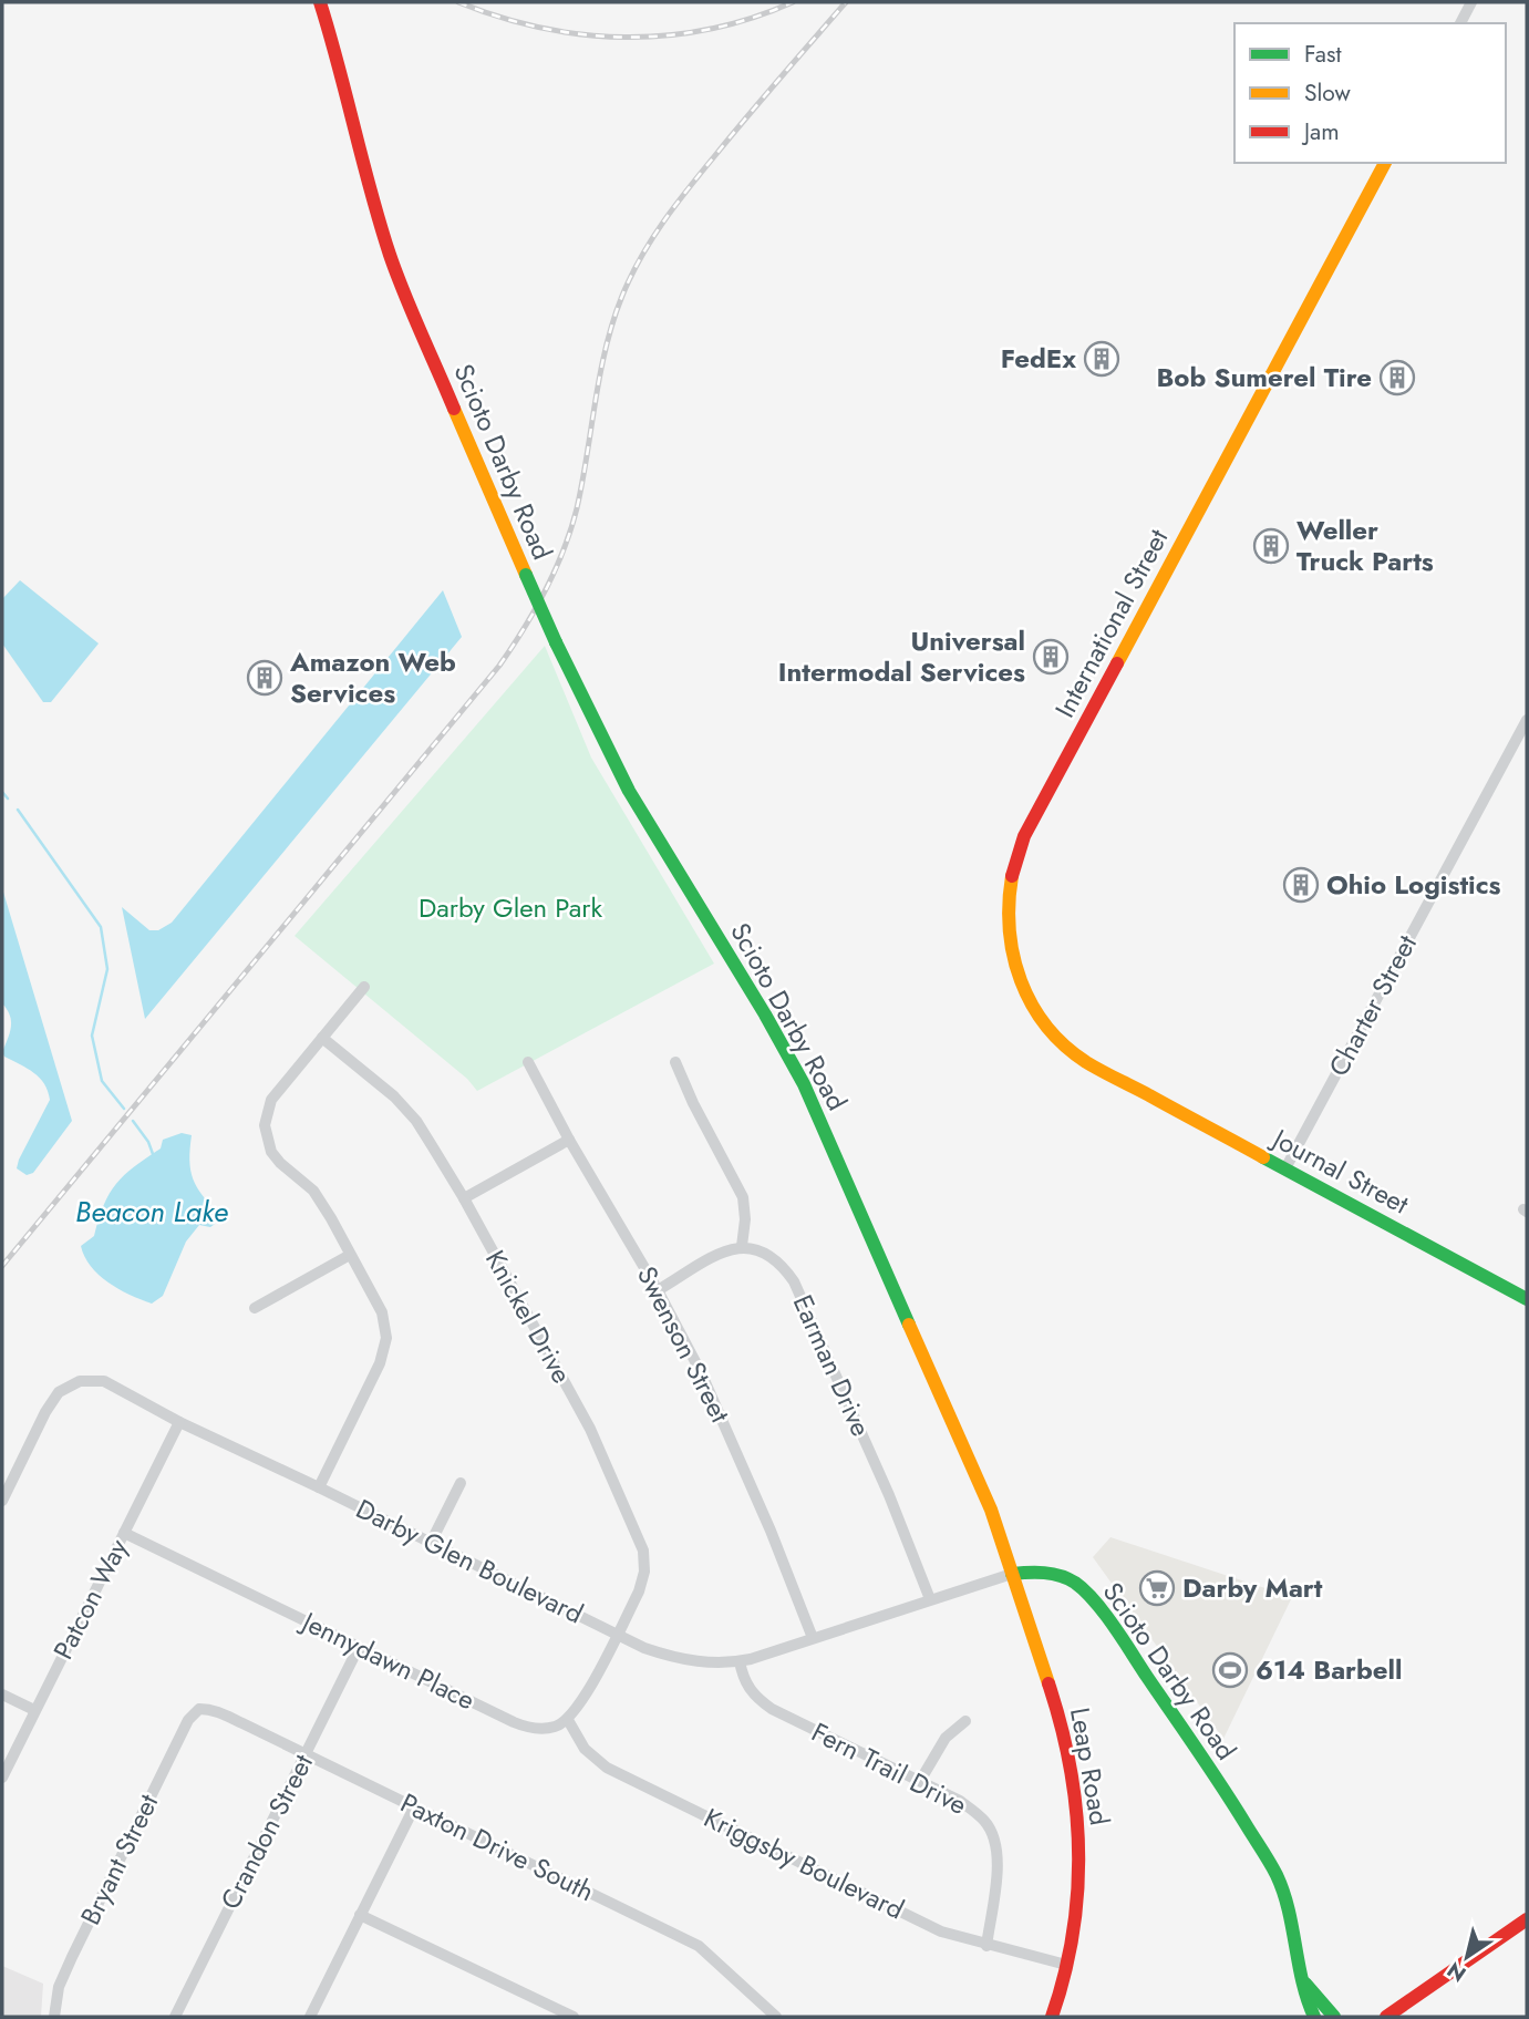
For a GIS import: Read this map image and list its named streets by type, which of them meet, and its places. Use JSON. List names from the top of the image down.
{
  "streets": {
    "main road": [
      "Scioto Darby Road",
      "International Street",
      "Journal Street",
      "Leap Road"
    ],
    "street": [
      "Charter Street",
      "Knickel Drive",
      "Swenson Street",
      "Earman Drive",
      "Darby Glen Boulevard",
      "Patcon Way",
      "Jennydawn Place",
      "Fern Trail Drive",
      "Crandon Street",
      "Paxton Drive South",
      "Bryant Street",
      "Kriggsby Boulevard"
    ]
  },
  "crossings": [
    ["Scioto Darby Road", "Darby Glen Boulevard"],
    ["Scioto Darby Road", "Leap Road"],
    ["International Street", "Journal Street"],
    ["Charter Street", "Journal Street"],
    ["Knickel Drive", "Darby Glen Boulevard"],
    ["Swenson Street", "Darby Glen Boulevard"],
    ["Earman Drive", "Darby Glen Boulevard"],
    ["Darby Glen Boulevard", "Patcon Way"],
    ["Darby Glen Boulevard", "Leap Road"],
    ["Darby Glen Boulevard", "Fern Trail Drive"],
    ["Patcon Way", "Jennydawn Place"],
    ["Jennydawn Place", "Crandon Street"],
    ["Jennydawn Place", "Kriggsby Boulevard"],
    ["Leap Road", "Kriggsby Boulevard"],
    ["Fern Trail Drive", "Kriggsby Boulevard"],
    ["Crandon Street", "Paxton Drive South"],
    ["Paxton Drive South", "Bryant Street"]
  ],
  "water": ["Beacon Lake"],
  "parks": ["Darby Glen Park"],
  "places": {
    "building": [
      "FedEx",
      "Bob Sumerel Tire",
      "Weller Truck Parts",
      "Universal Intermodal Services",
      "Amazon Web Services",
      "Ohio Logistics"
    ],
    "supermarket": ["Darby Mart"],
    "sports": ["614 Barbell"]
  },
  "legend": ["Fast", "Slow", "Jam"],
  "north": "bottom left"
}
